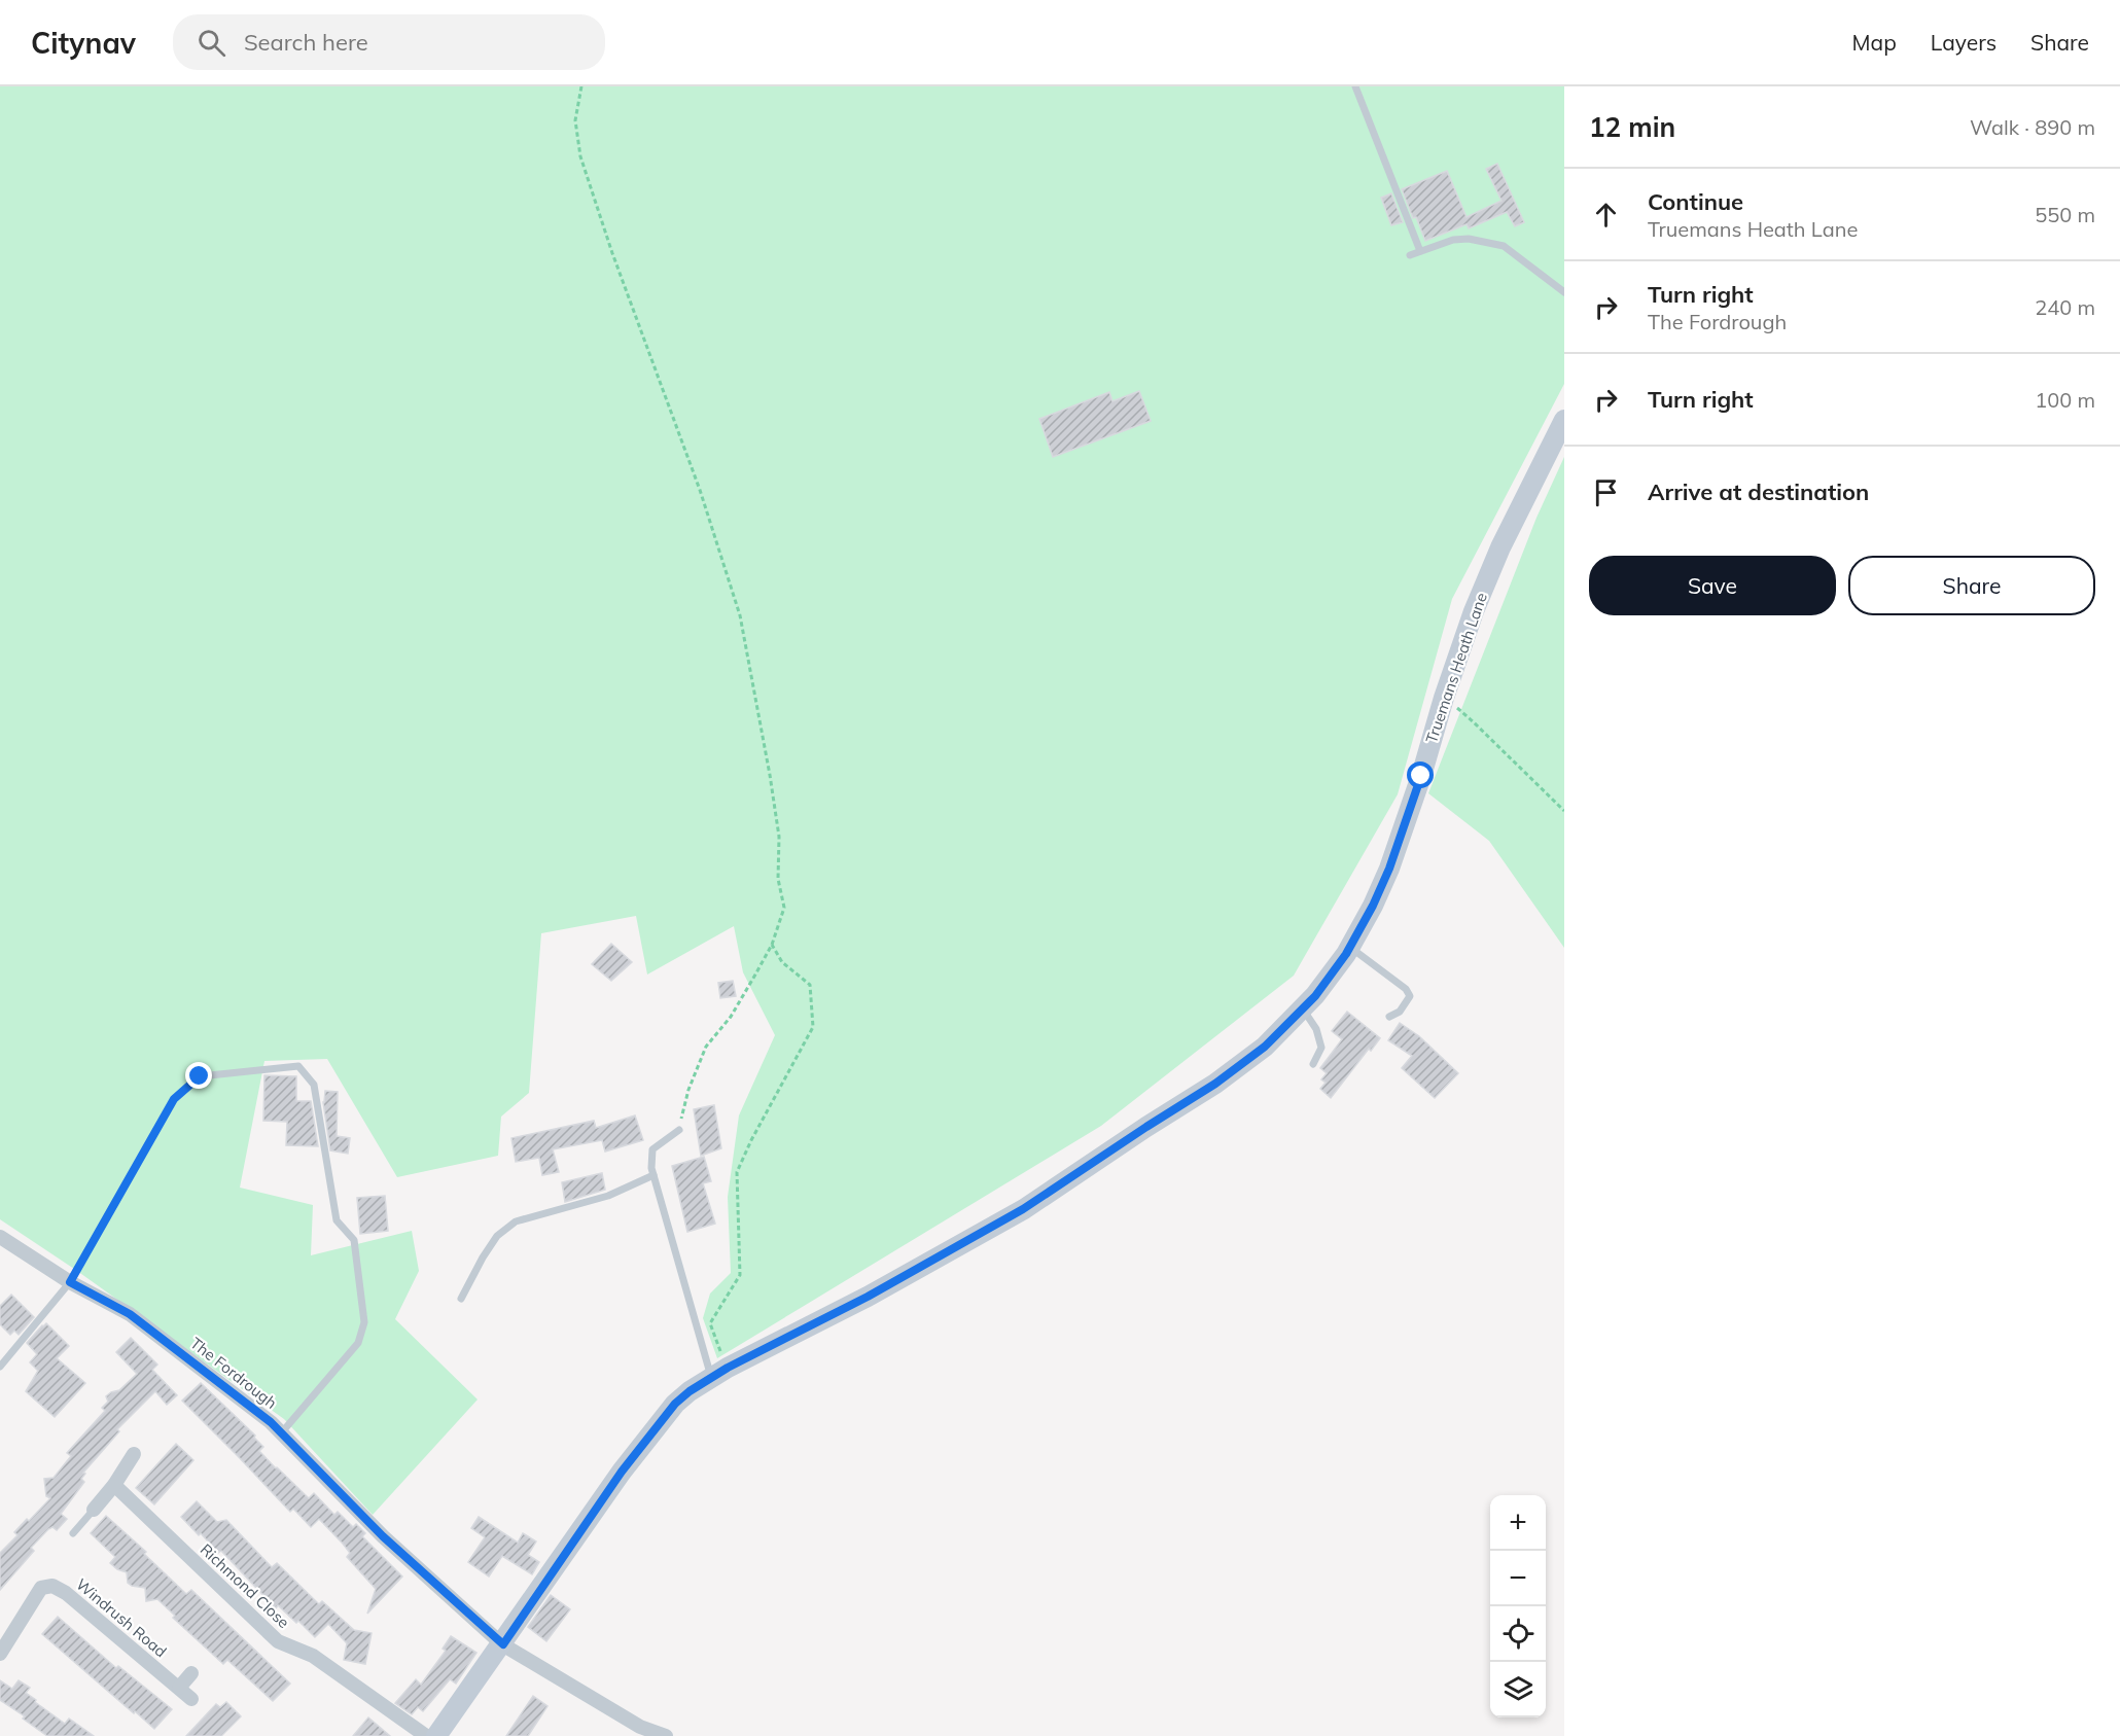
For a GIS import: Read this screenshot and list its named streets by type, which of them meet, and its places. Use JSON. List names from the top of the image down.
{
  "streets": {
    "street": [
      "Truemans Heath Lane",
      "The Fordrough",
      "Richmond Close",
      "Windrush Road"
    ]
  },
  "crossings": [
    ["Truemans Heath Lane", "The Fordrough"]
  ],
  "page": {
    "header": "Citynav",
    "search": "Search here",
    "nav": ["Map", "Layers", "Share"],
    "heading": ["12 min", "Walk · 890 m"],
    "list": [
      ["Continue", "Truemans Heath Lane", "550 m"],
      ["Turn right", "The Fordrough", "240 m"],
      ["Turn right", "100 m"],
      "Arrive at destination"
    ],
    "buttons": ["Save", "Share"],
    "map_buttons": ["+", "−"]
  }
}
